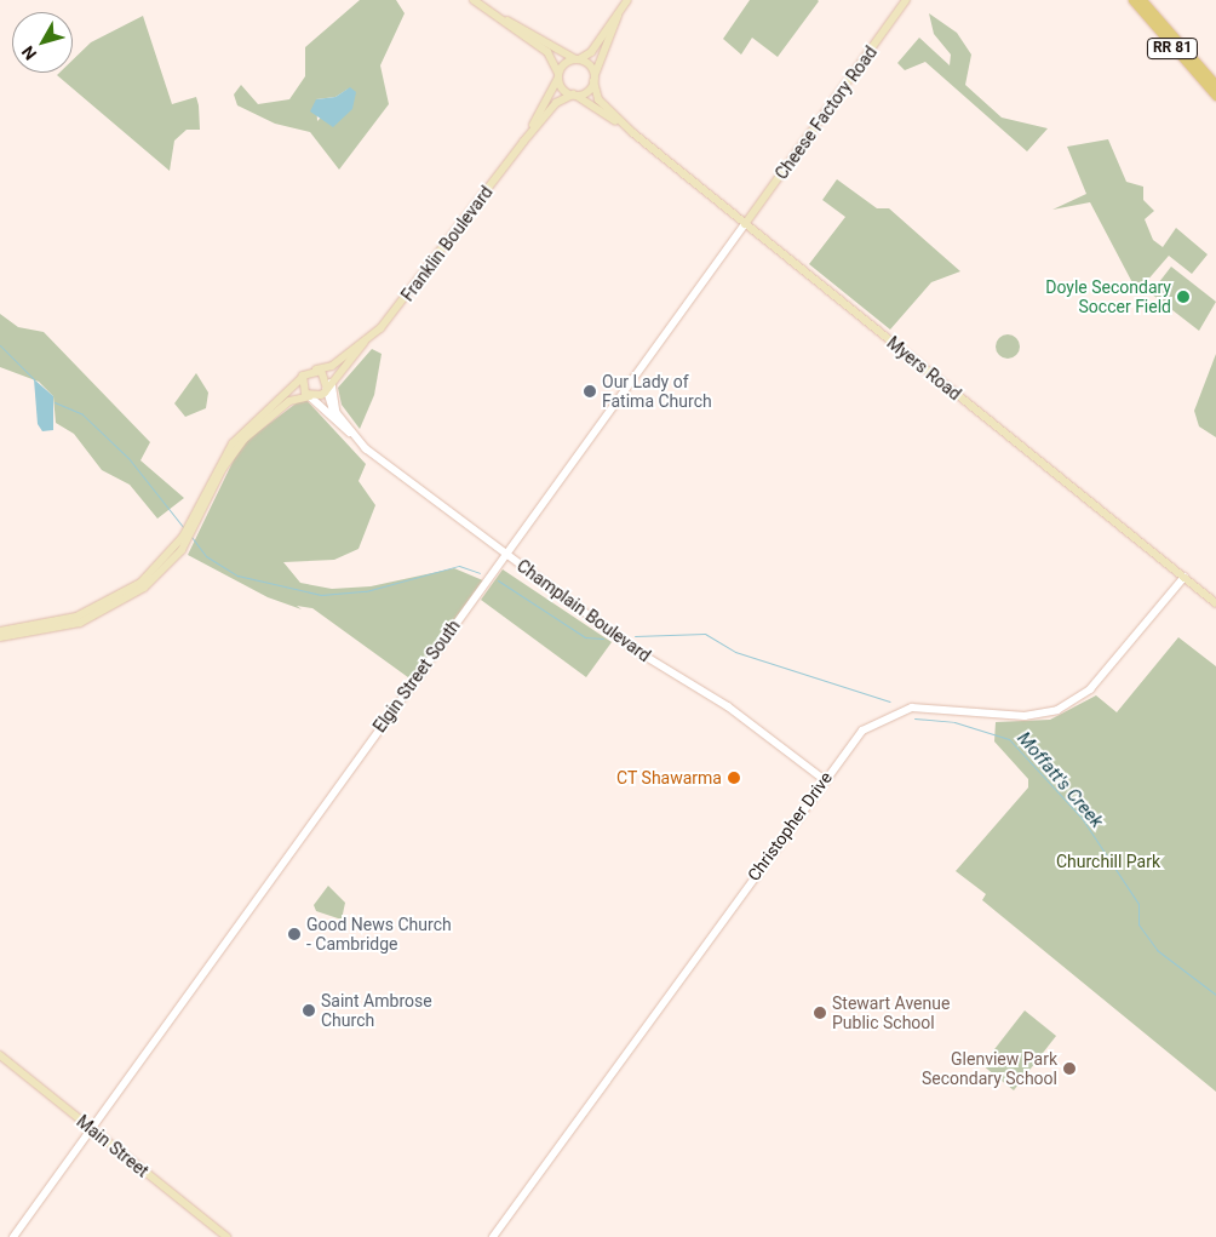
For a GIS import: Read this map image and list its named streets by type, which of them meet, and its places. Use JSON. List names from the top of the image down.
{
  "streets": {
    "main road": [
      "RR 81",
      "Cheese Factory Road",
      "Franklin Boulevard",
      "Myers Road",
      "Main Street"
    ],
    "street": ["Champlain Boulevard", "Elgin Street South", "Christopher Drive"]
  },
  "crossings": [
    ["Cheese Factory Road", "Myers Road"],
    ["Cheese Factory Road", "Elgin Street South"],
    ["Franklin Boulevard", "Myers Road"],
    ["Franklin Boulevard", "Champlain Boulevard"],
    ["Myers Road", "Elgin Street South"],
    ["Myers Road", "Christopher Drive"],
    ["Champlain Boulevard", "Elgin Street South"],
    ["Champlain Boulevard", "Christopher Drive"],
    ["Elgin Street South", "Main Street"]
  ],
  "water": ["Moffatt's Creek"],
  "parks": ["Churchill Park"],
  "places": [
    "Doyle Secondary Soccer Field",
    "Our Lady of Fatima Church",
    "CT Shawarma",
    "Good News Church - Cambridge",
    "Saint Ambrose Church",
    "Stewart Avenue Public School",
    "Glenview Park Secondary School"
  ],
  "north": "bottom left"
}
